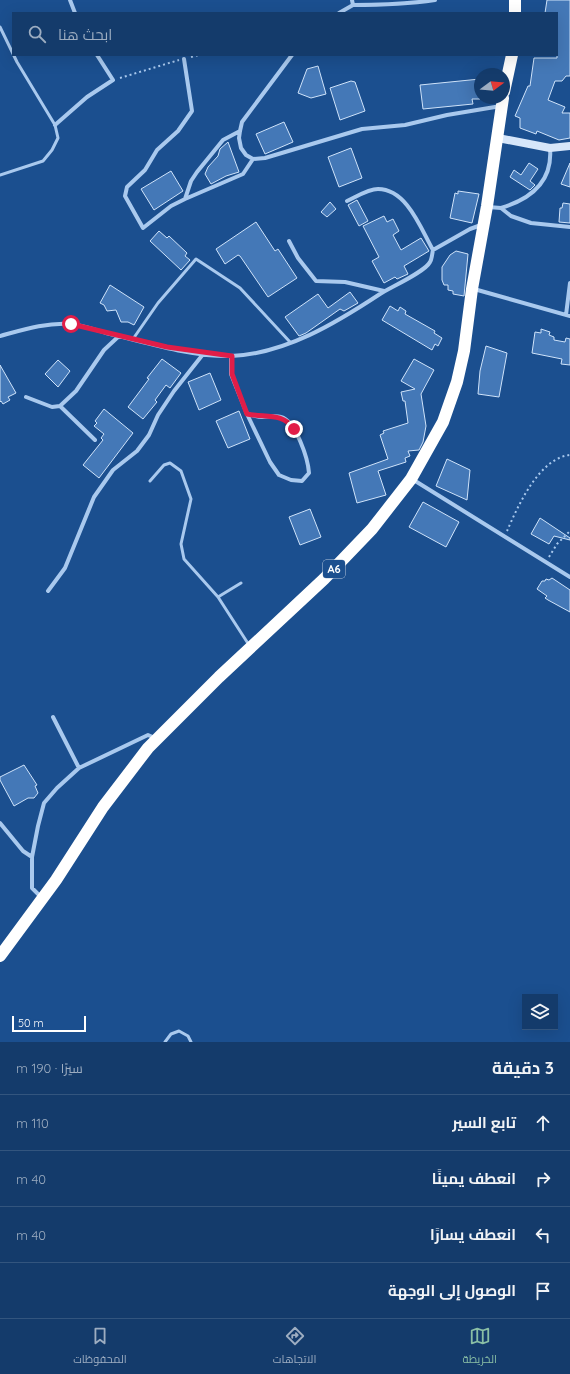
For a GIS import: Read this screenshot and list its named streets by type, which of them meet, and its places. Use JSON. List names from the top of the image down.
{
  "streets": {
    "highway": ["A6"]
  },
  "scale_bar": "50 m",
  "north": "right",
  "page": {
    "search": "ابحث هنا",
    "scale": "50 m",
    "heading": ["3 دقيقة", "سيرًا · 190 m"],
    "list": [
      ["تابع السير", "110 m"],
      ["انعطف يمينًا", "40 m"],
      ["انعطف يسارًا", "40 m"],
      "الوصول إلى الوجهة"
    ],
    "nav": ["الخريطة", "الاتجاهات", "المحفوظات"]
  }
}
